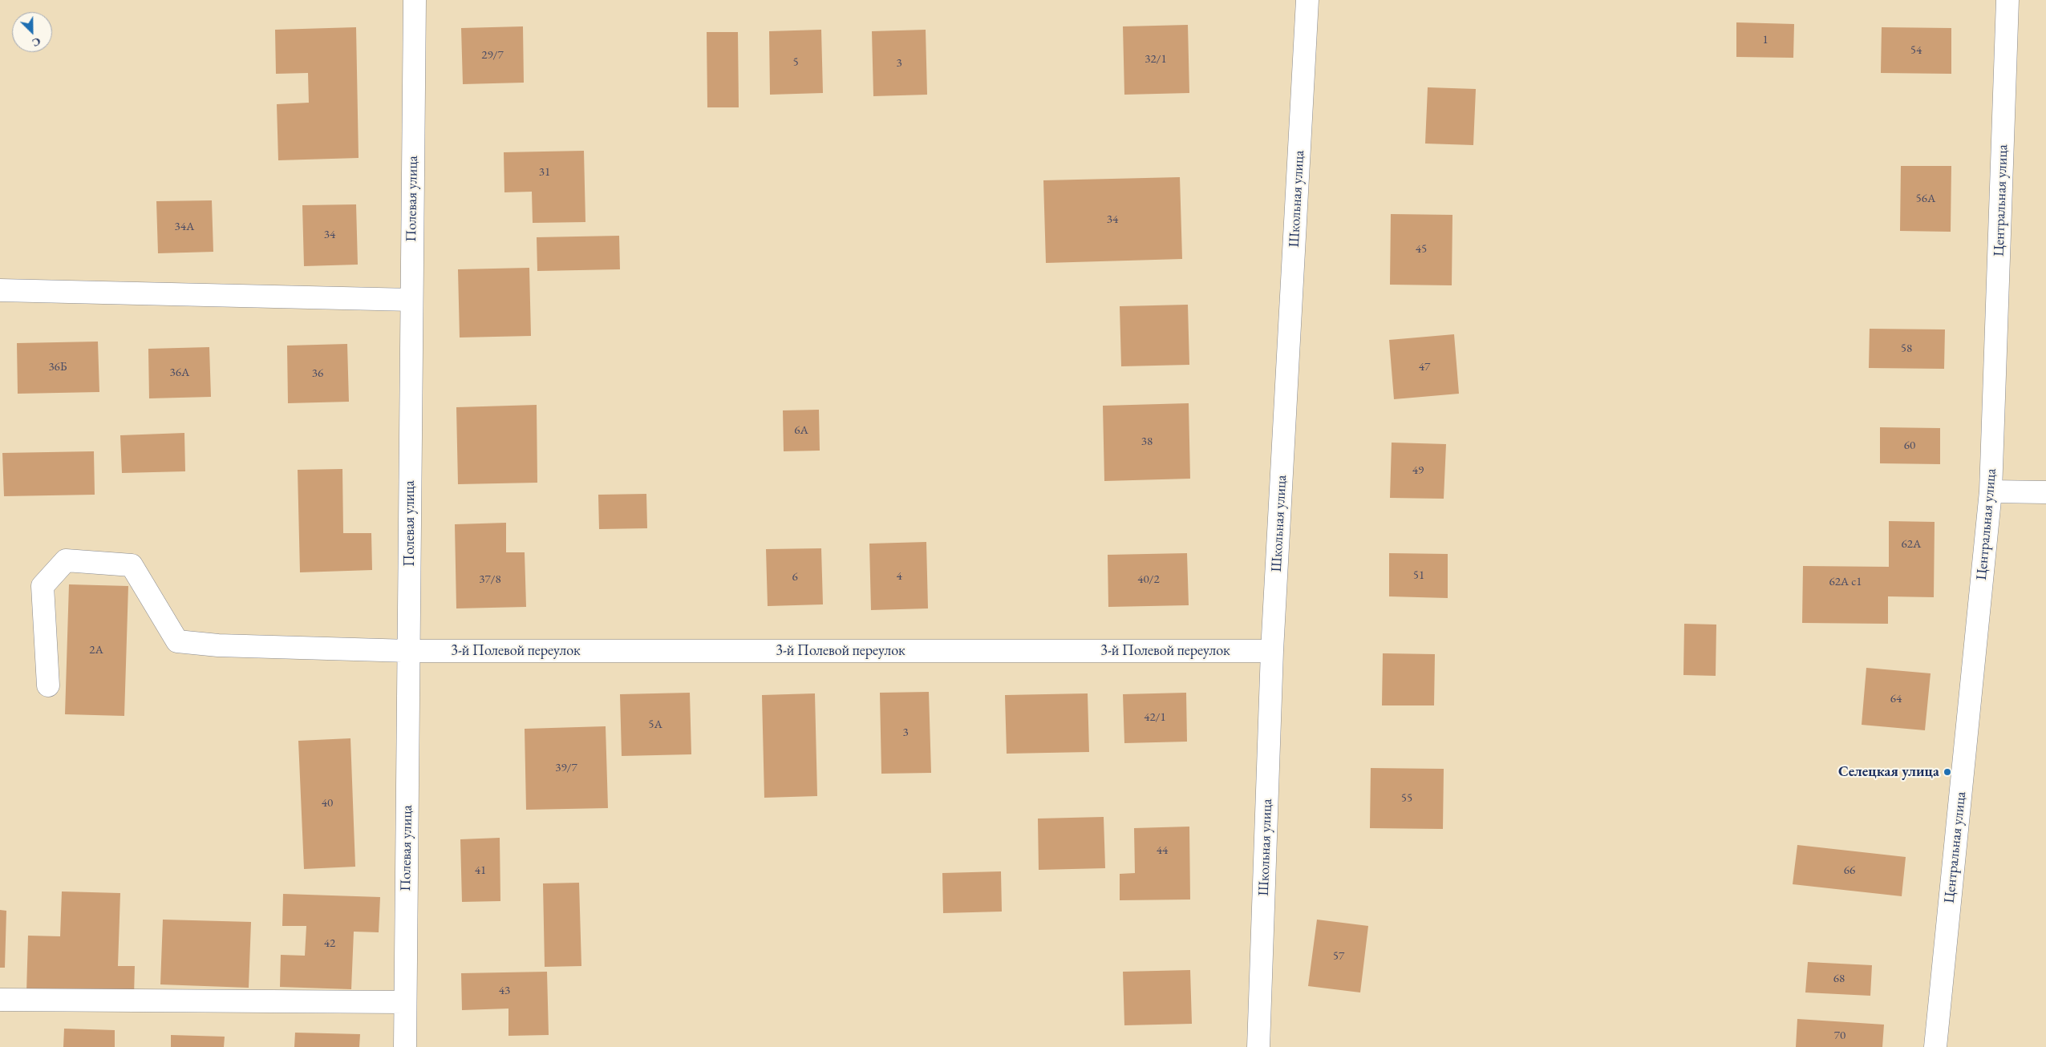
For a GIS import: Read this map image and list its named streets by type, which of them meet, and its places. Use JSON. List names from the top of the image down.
{
  "streets": {
    "street": [
      "Полевая улица",
      "Школьная улица",
      "Центральная улица",
      "3-й Полевой переулок"
    ]
  },
  "crossings": [
    ["Полевая улица", "3-й Полевой переулок"],
    ["Школьная улица", "3-й Полевой переулок"]
  ],
  "places": ["Селецкая улица"],
  "house_numbers": [
    "1",
    "54",
    "29/7",
    "32/1",
    "5",
    "3",
    "31",
    "56А",
    "34",
    "34А",
    "34",
    "45",
    "58",
    "36Б",
    "47",
    "36А",
    "36",
    "6А",
    "38",
    "60",
    "49",
    "62А",
    "51",
    "4",
    "6",
    "37/8",
    "40/2",
    "62А с1",
    "2А",
    "64",
    "42/1",
    "5А",
    "3",
    "39/7",
    "55",
    "40",
    "44",
    "41",
    "66",
    "42",
    "57",
    "68",
    "43",
    "70"
  ],
  "north": "bottom right"
}
